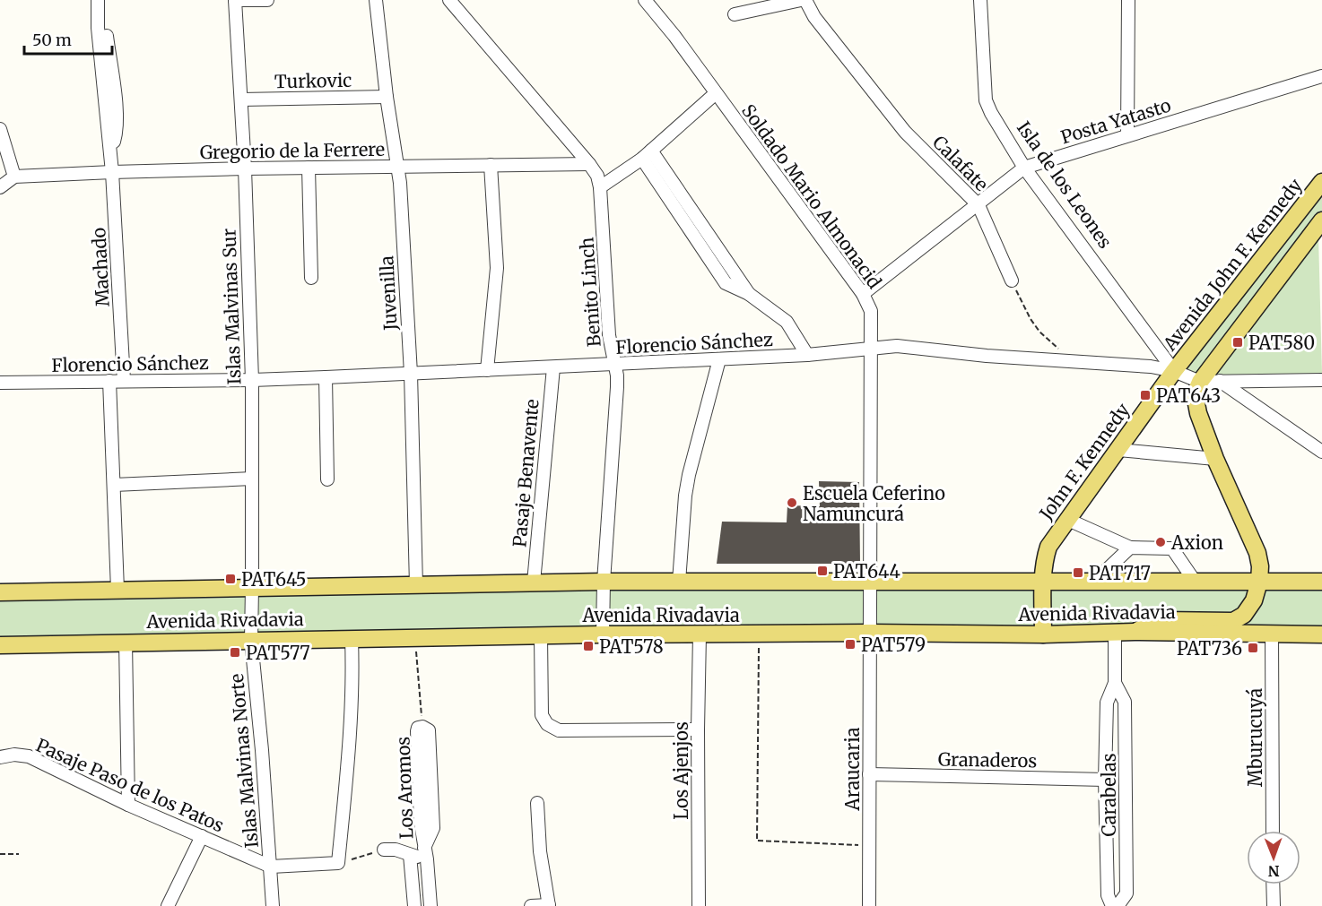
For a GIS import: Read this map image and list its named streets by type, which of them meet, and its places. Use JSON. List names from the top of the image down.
{
  "streets": {
    "main road": ["Avenida John F. Kennedy", "John F. Kennedy", "Avenida Rivadavia"],
    "street": [
      "Turkovic",
      "Posta Yatasto",
      "Gregorio de la Ferrere",
      "Calafate",
      "Isla de los Leones",
      "Soldado Mario Almonacid",
      "Machado",
      "Benito Linch",
      "Juvenilla",
      "Islas Malvinas Sur",
      "Florencio Sánchez",
      "Pasaje Benavente",
      "Mburucuyá",
      "Granaderos",
      "Islas Malvinas Norte",
      "Araucaria",
      "Los Ajenjos",
      "Pasaje Paso de los Patos",
      "Los Aromos",
      "Carabelas"
    ]
  },
  "crossings": [
    ["Turkovic", "Juvenilla"],
    ["Turkovic", "Islas Malvinas Sur"],
    ["Posta Yatasto", "Calafate"],
    ["Posta Yatasto", "Isla de los Leones"],
    ["Posta Yatasto", "Soldado Mario Almonacid"],
    ["Gregorio de la Ferrere", "Machado"],
    ["Gregorio de la Ferrere", "Benito Linch"],
    ["Gregorio de la Ferrere", "Juvenilla"],
    ["Gregorio de la Ferrere", "Islas Malvinas Sur"],
    ["Isla de los Leones", "Avenida John F. Kennedy"],
    ["Isla de los Leones", "Florencio Sánchez"],
    ["Isla de los Leones", "John F. Kennedy"],
    ["Soldado Mario Almonacid", "Florencio Sánchez"],
    ["Soldado Mario Almonacid", "Avenida Rivadavia"],
    ["Soldado Mario Almonacid", "Araucaria"],
    ["Avenida John F. Kennedy", "Florencio Sánchez"],
    ["Avenida John F. Kennedy", "John F. Kennedy"],
    ["Machado", "Florencio Sánchez"],
    ["Benito Linch", "Florencio Sánchez"],
    ["Benito Linch", "Avenida Rivadavia"],
    ["Juvenilla", "Florencio Sánchez"],
    ["Juvenilla", "Avenida Rivadavia"],
    ["Islas Malvinas Sur", "Florencio Sánchez"],
    ["Islas Malvinas Sur", "Avenida Rivadavia"],
    ["Islas Malvinas Sur", "Islas Malvinas Norte"],
    ["Florencio Sánchez", "John F. Kennedy"],
    ["Florencio Sánchez", "Pasaje Benavente"],
    ["John F. Kennedy", "Avenida Rivadavia"],
    ["Pasaje Benavente", "Avenida Rivadavia"],
    ["Avenida Rivadavia", "Mburucuyá"],
    ["Avenida Rivadavia", "Islas Malvinas Norte"],
    ["Avenida Rivadavia", "Araucaria"],
    ["Avenida Rivadavia", "Los Ajenjos"],
    ["Avenida Rivadavia", "Carabelas"],
    ["Granaderos", "Araucaria"],
    ["Granaderos", "Carabelas"],
    ["Islas Malvinas Norte", "Pasaje Paso de los Patos"]
  ],
  "places": {
    "transit": [
      "PAT580",
      "PAT643",
      "PAT644",
      "PAT717",
      "PAT645",
      "PAT579",
      "PAT578",
      "PAT736",
      "PAT577"
    ],
    "other": ["Escuela Ceferino Namuncurá", "Axion"]
  },
  "scale_bar": "50 m",
  "north": "bottom"
}
